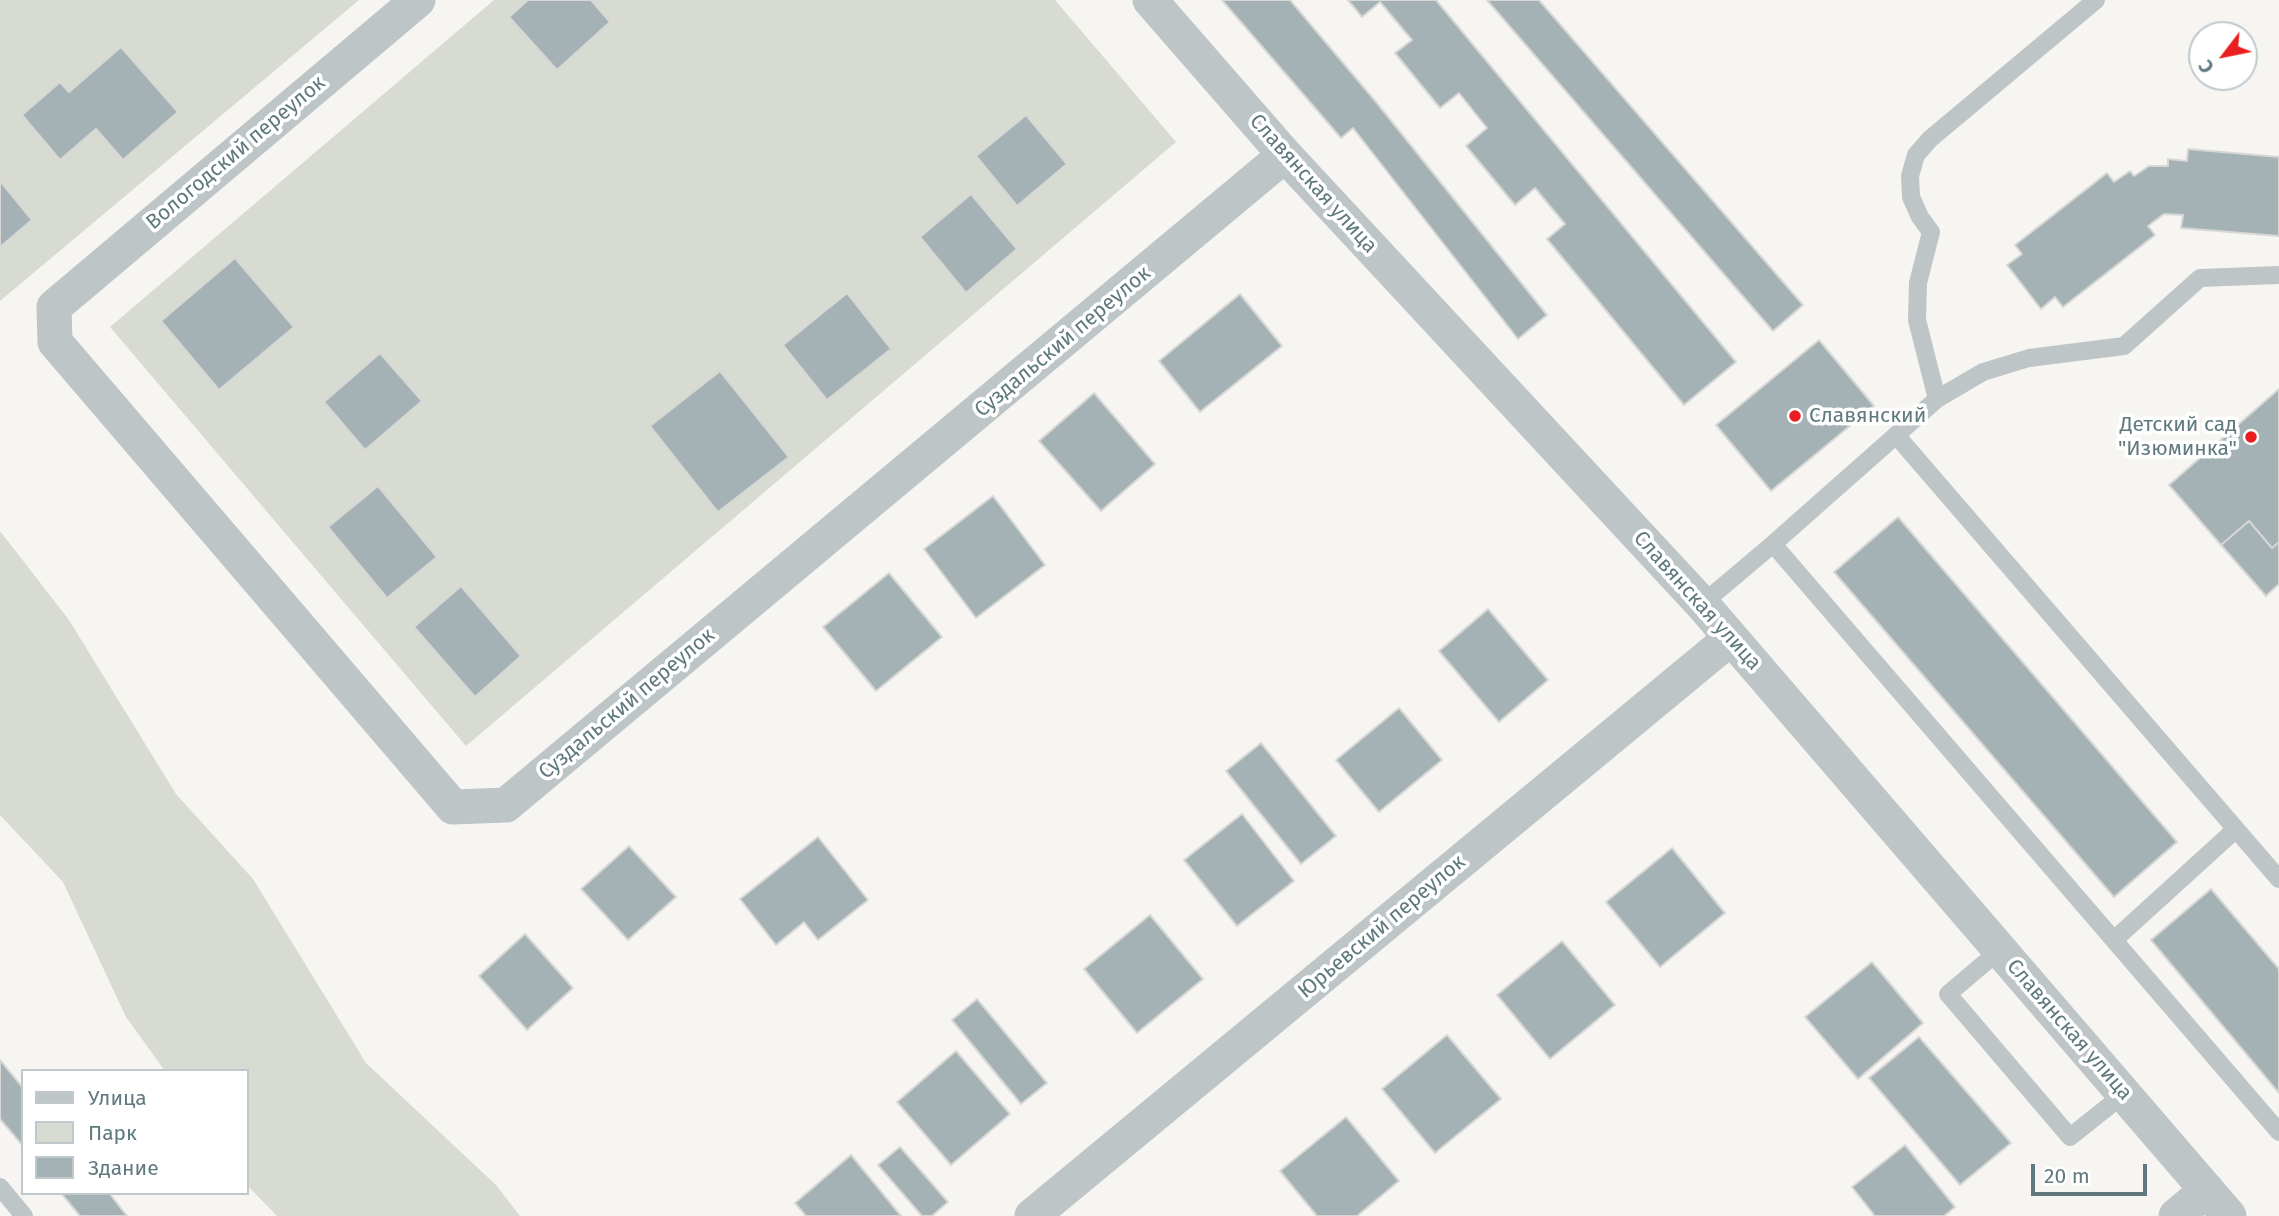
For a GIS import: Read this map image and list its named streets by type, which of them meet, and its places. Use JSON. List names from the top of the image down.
{
  "streets": {
    "street": [
      "Вологодский переулок",
      "Славянская улица",
      "Суздальский переулок",
      "Юрьевский переулок"
    ]
  },
  "crossings": [
    ["Вологодский переулок", "Суздальский переулок"],
    ["Славянская улица", "Суздальский переулок"],
    ["Славянская улица", "Юрьевский переулок"]
  ],
  "places": ["Славянский", "Детский сад \"Изюминка\""],
  "legend": ["Улица", "Парк", "Здание"],
  "scale_bar": "20 m",
  "north": "bottom left"
}
